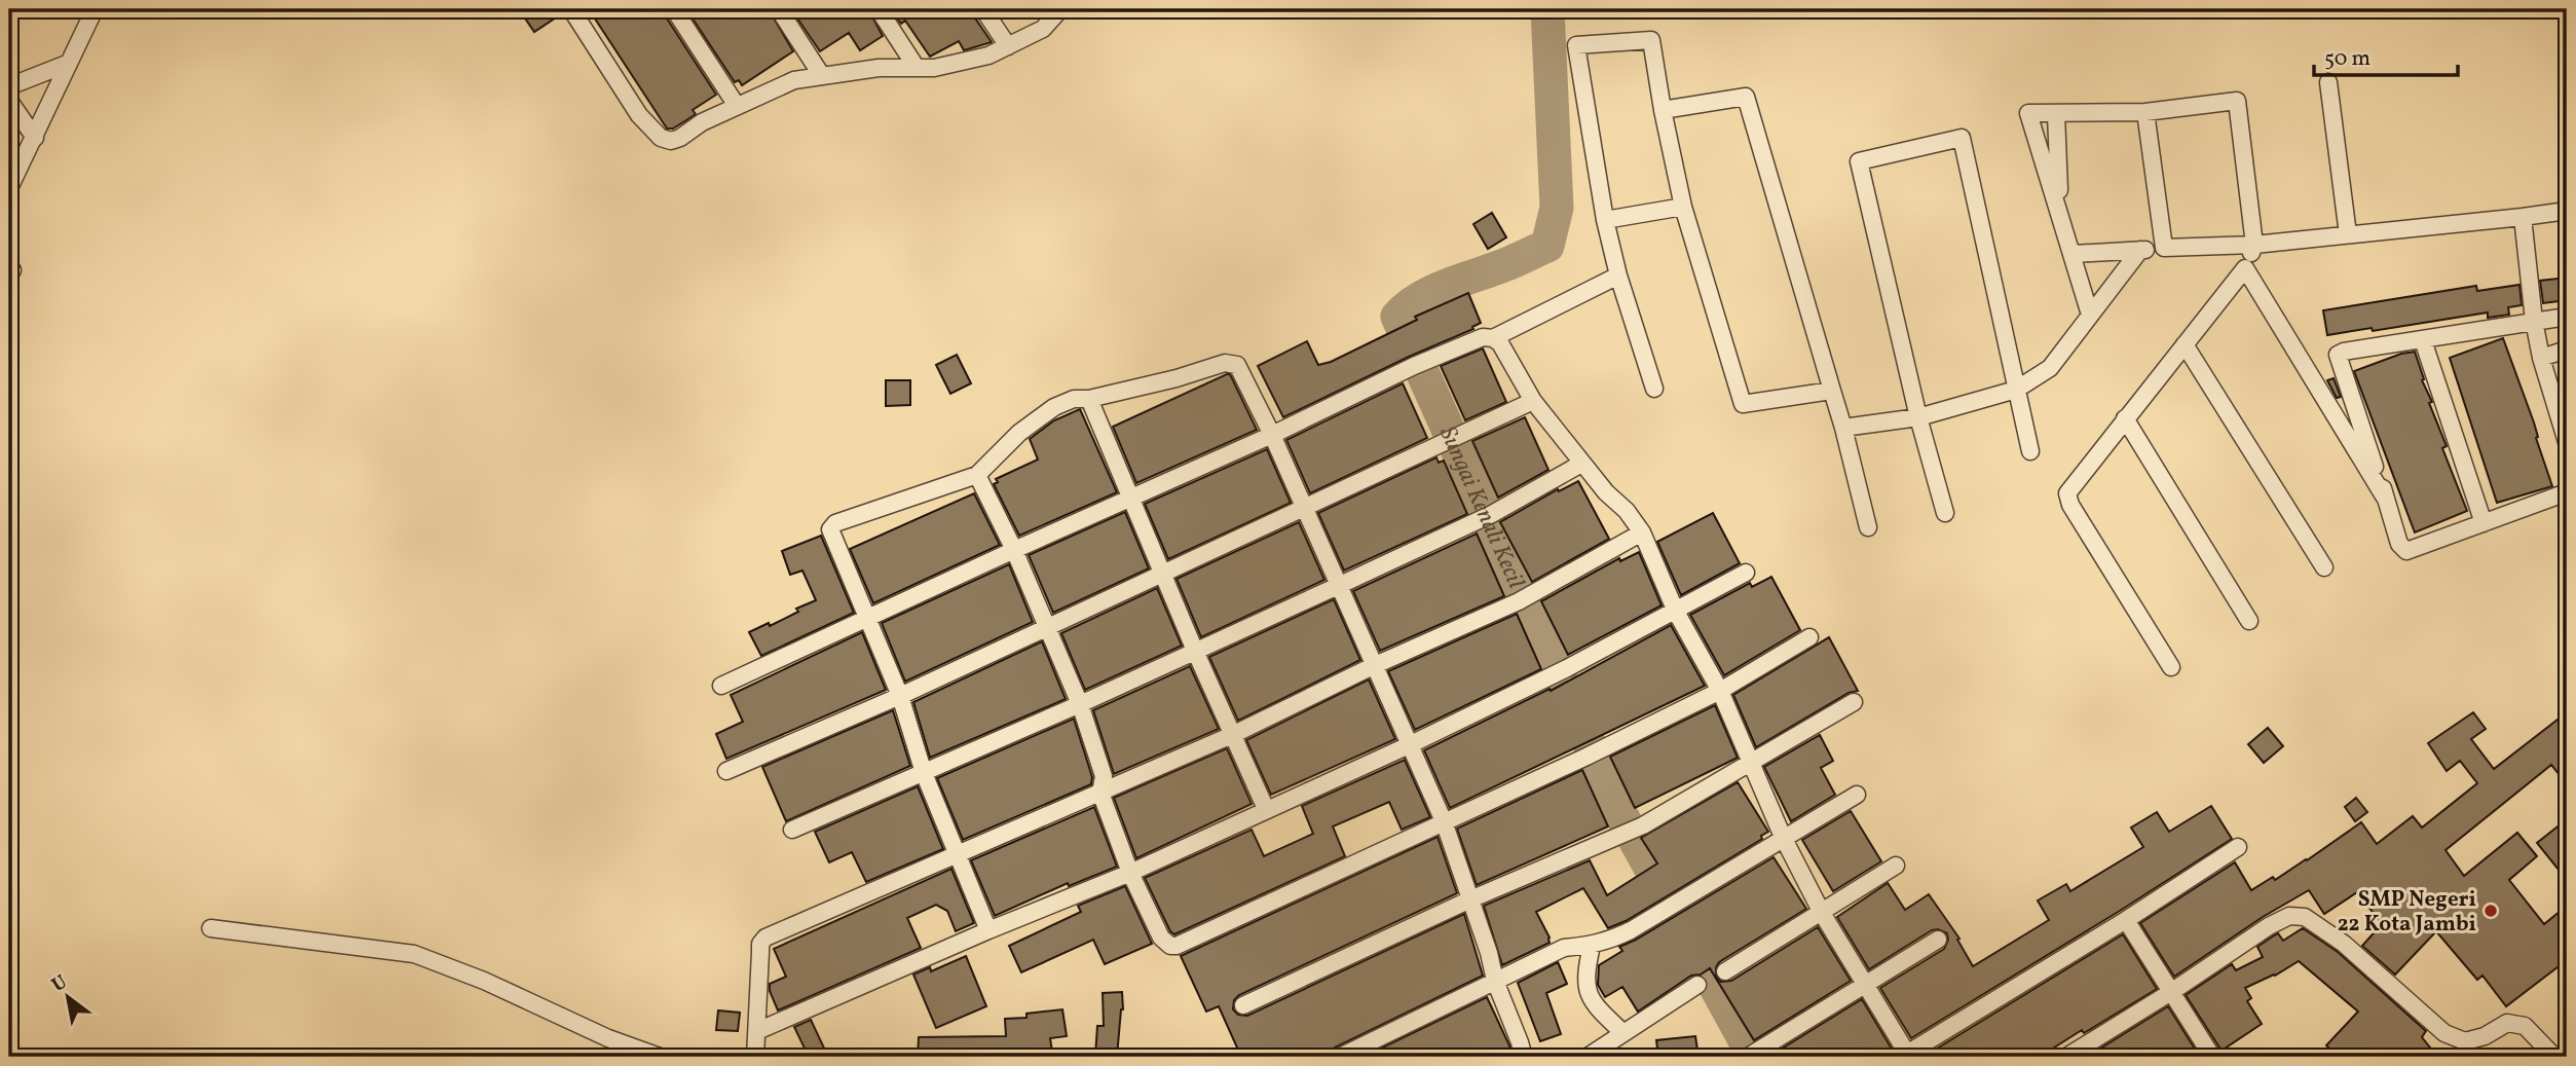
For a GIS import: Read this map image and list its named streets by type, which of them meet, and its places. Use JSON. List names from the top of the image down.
{
  "water": ["Sungai Kenali Kecil"],
  "places": ["SMP Negeri 22 Kota Jambi"],
  "scale_bar": "50 m",
  "north": "top left"
}
